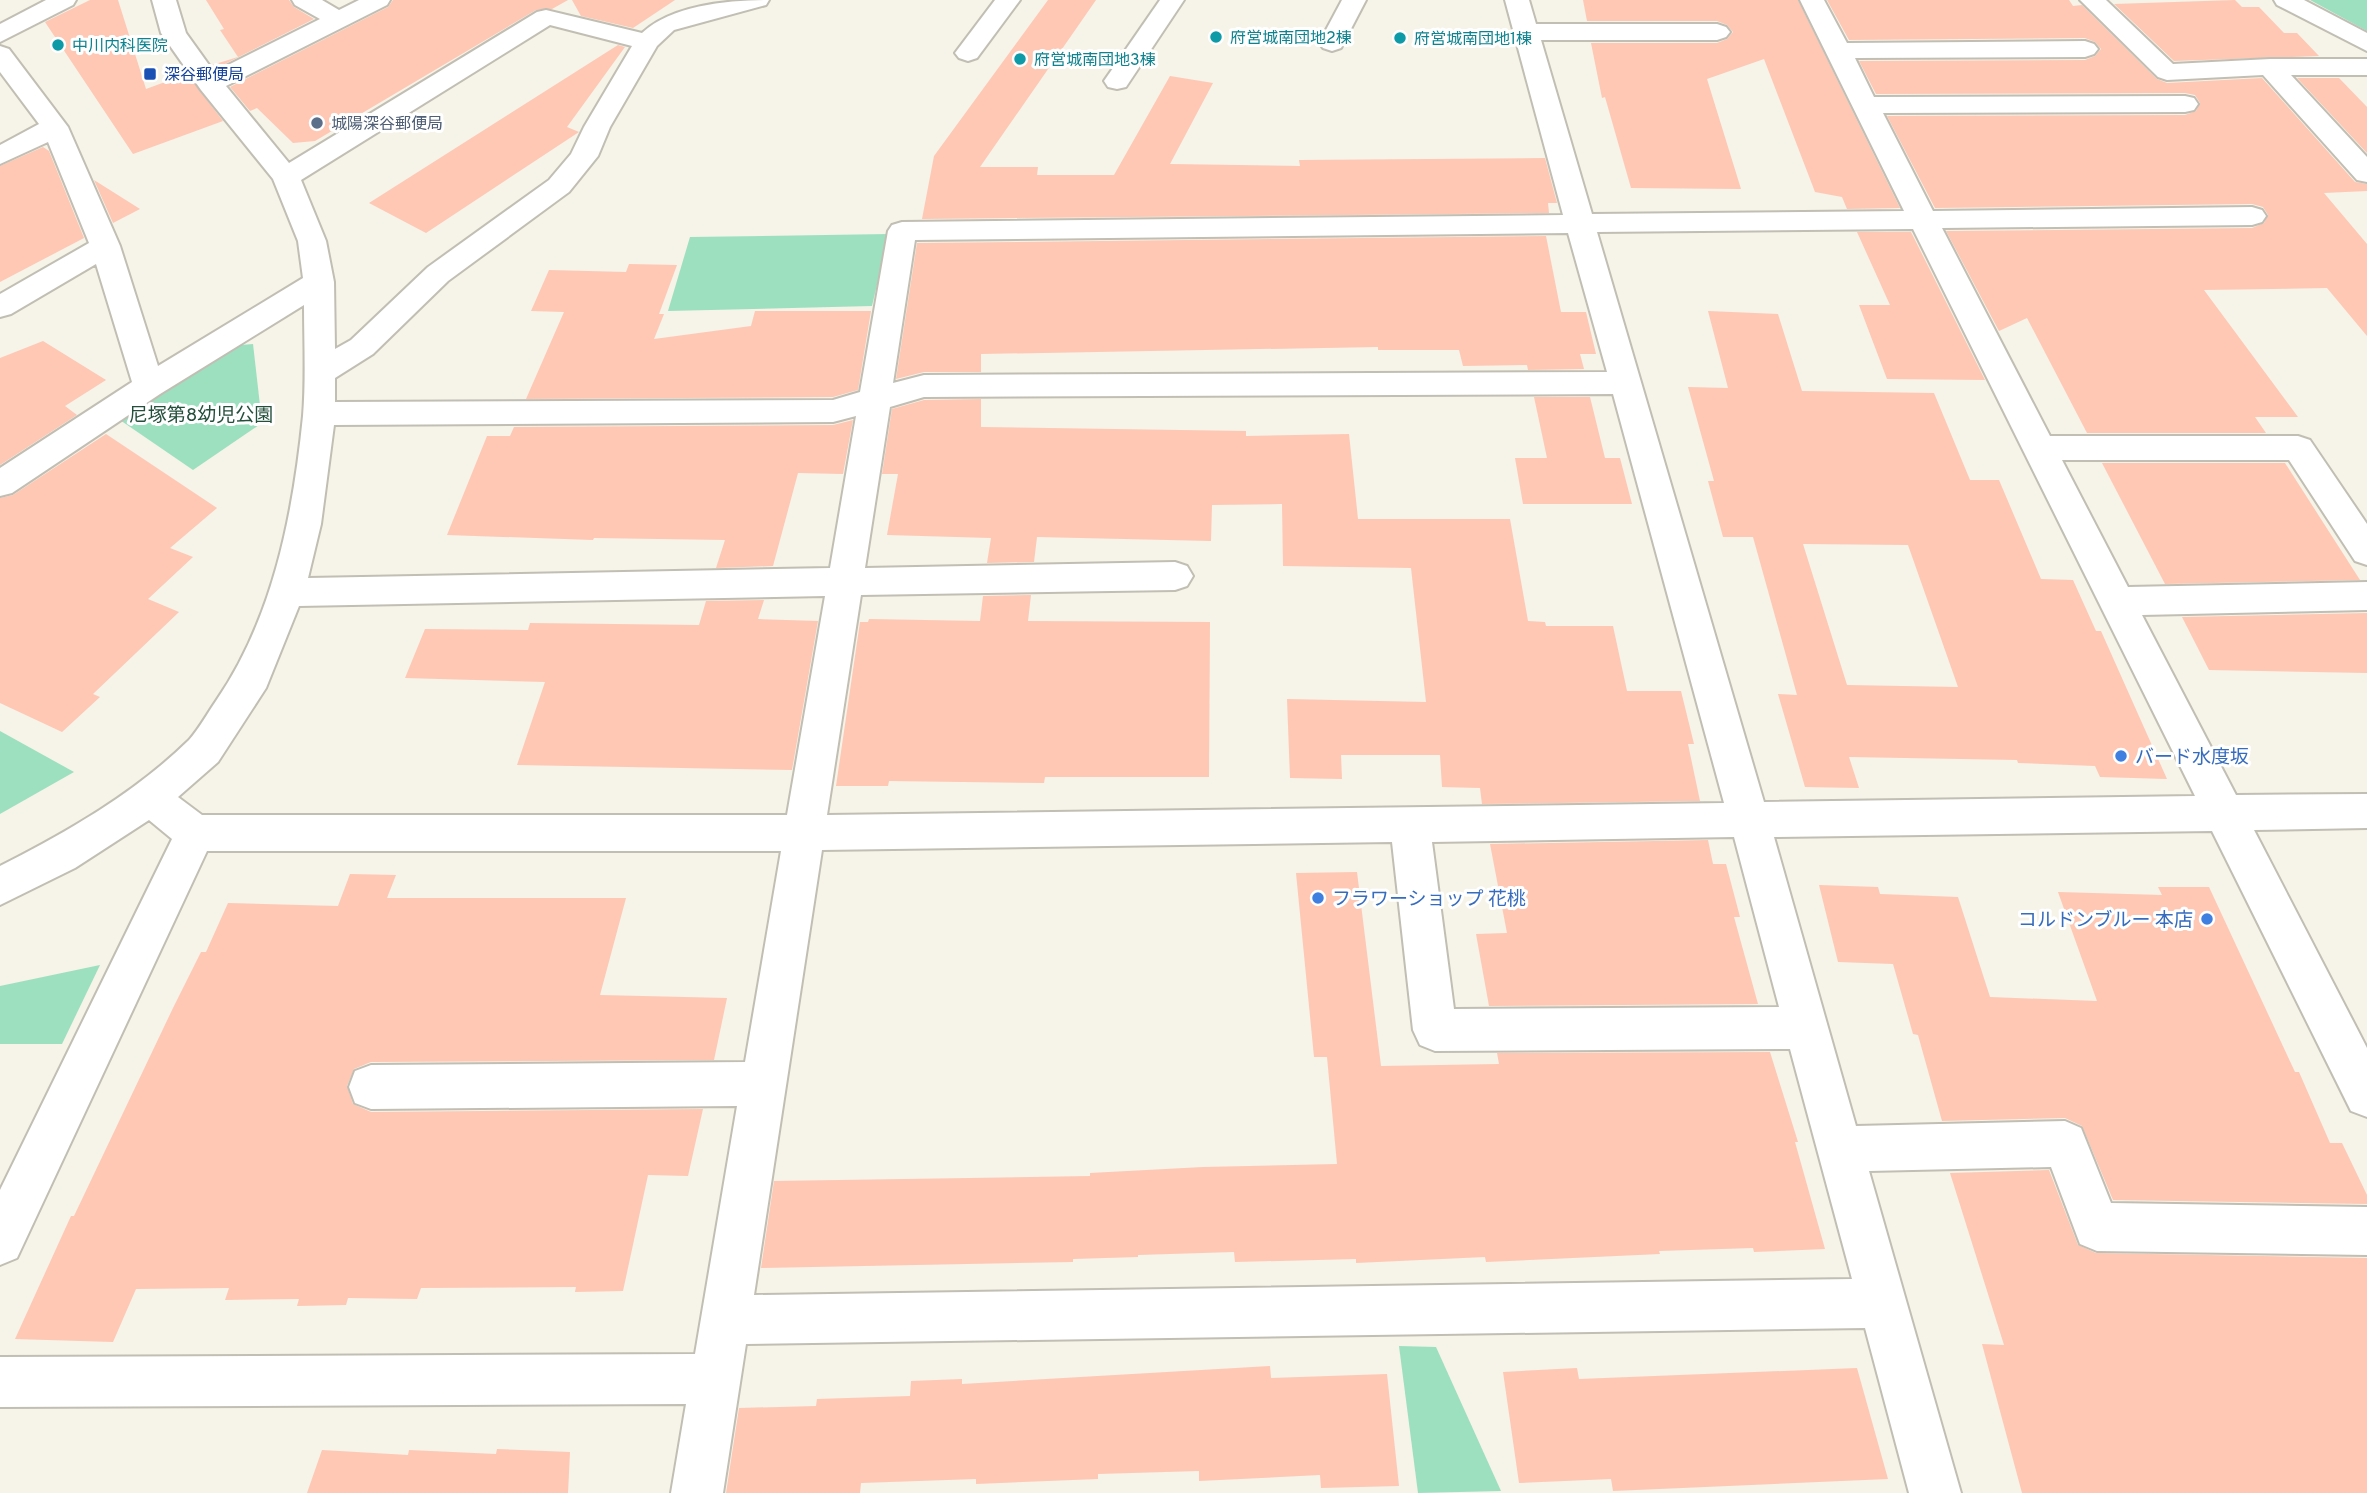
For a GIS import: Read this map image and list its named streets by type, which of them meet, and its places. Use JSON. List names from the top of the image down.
{
  "parks": ["尼塚第8幼児公園"],
  "places": {
    "other": [
      "府営城南団地2棟",
      "府営城南団地1棟",
      "中川内科医院",
      "府営城南団地3棟",
      "城陽深谷郵便局",
      "バード水度坂",
      "フラワーショップ 花桃",
      "コルドンブルー 本店"
    ],
    "transit": ["深谷郵便局"]
  }
}
